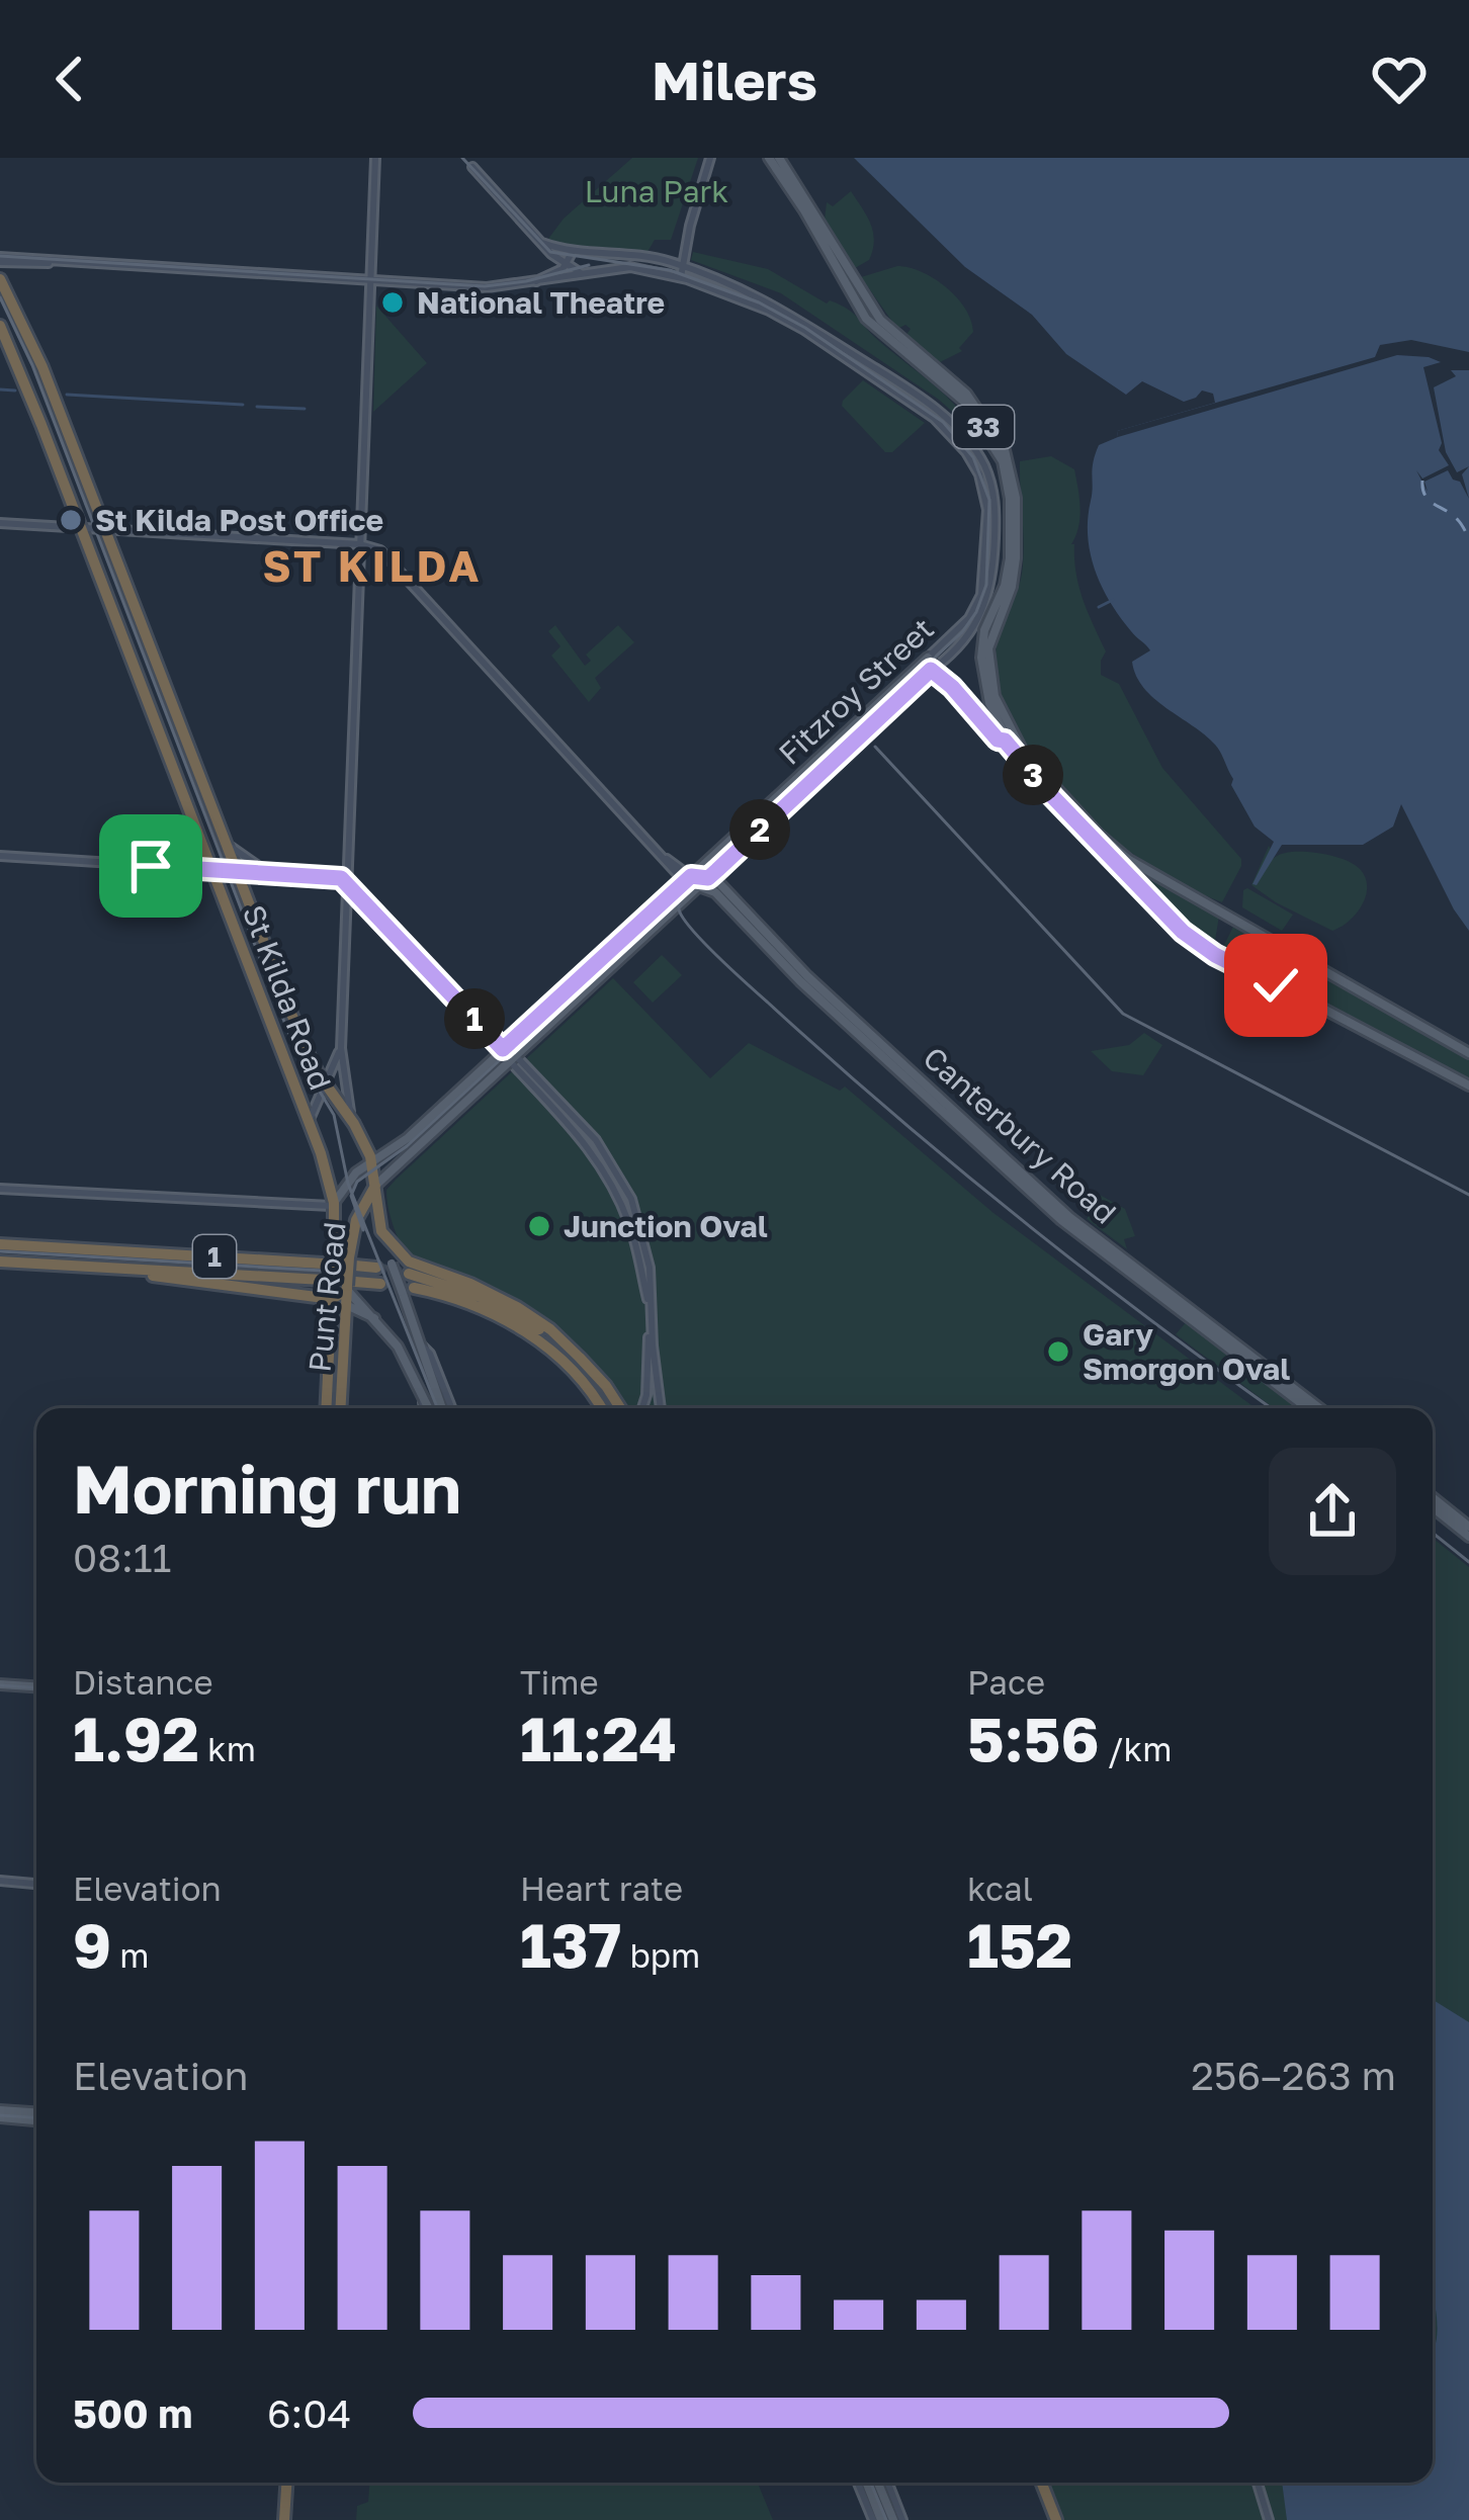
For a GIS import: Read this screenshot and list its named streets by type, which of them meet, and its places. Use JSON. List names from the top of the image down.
{
  "streets": {
    "highway": ["St Kilda Road", "1", "Punt Road"],
    "main road": ["33", "Fitzroy Street", "Canterbury Road"]
  },
  "crossings": [
    ["33", "Fitzroy Street"],
    ["Fitzroy Street", "St Kilda Road"],
    ["Fitzroy Street", "Canterbury Road"],
    ["Fitzroy Street", "Punt Road"],
    ["St Kilda Road", "1"],
    ["St Kilda Road", "Punt Road"],
    ["1", "Punt Road"]
  ],
  "districts": ["ST KILDA"],
  "parks": ["Luna Park"],
  "places": [
    "National Theatre",
    "St Kilda Post Office",
    "Junction Oval",
    "Gary Smorgon Oval"
  ],
  "page": {
    "header": "Milers",
    "pins": ["3", "2", "1"],
    "heading": ["Morning run", "08:11"],
    "stats": [
      ["Distance", "1.92 km"],
      ["Time", "11:24"],
      ["Pace", "5:56 /km"],
      ["Elevation", "9 m"],
      ["Heart rate", "137 bpm"],
      ["kcal", "152"]
    ],
    "chart": ["Elevation", "256–263 m"],
    "list": [
      {
        "name": "500 m",
        "note": "6:04"
      }
    ]
  }
}
